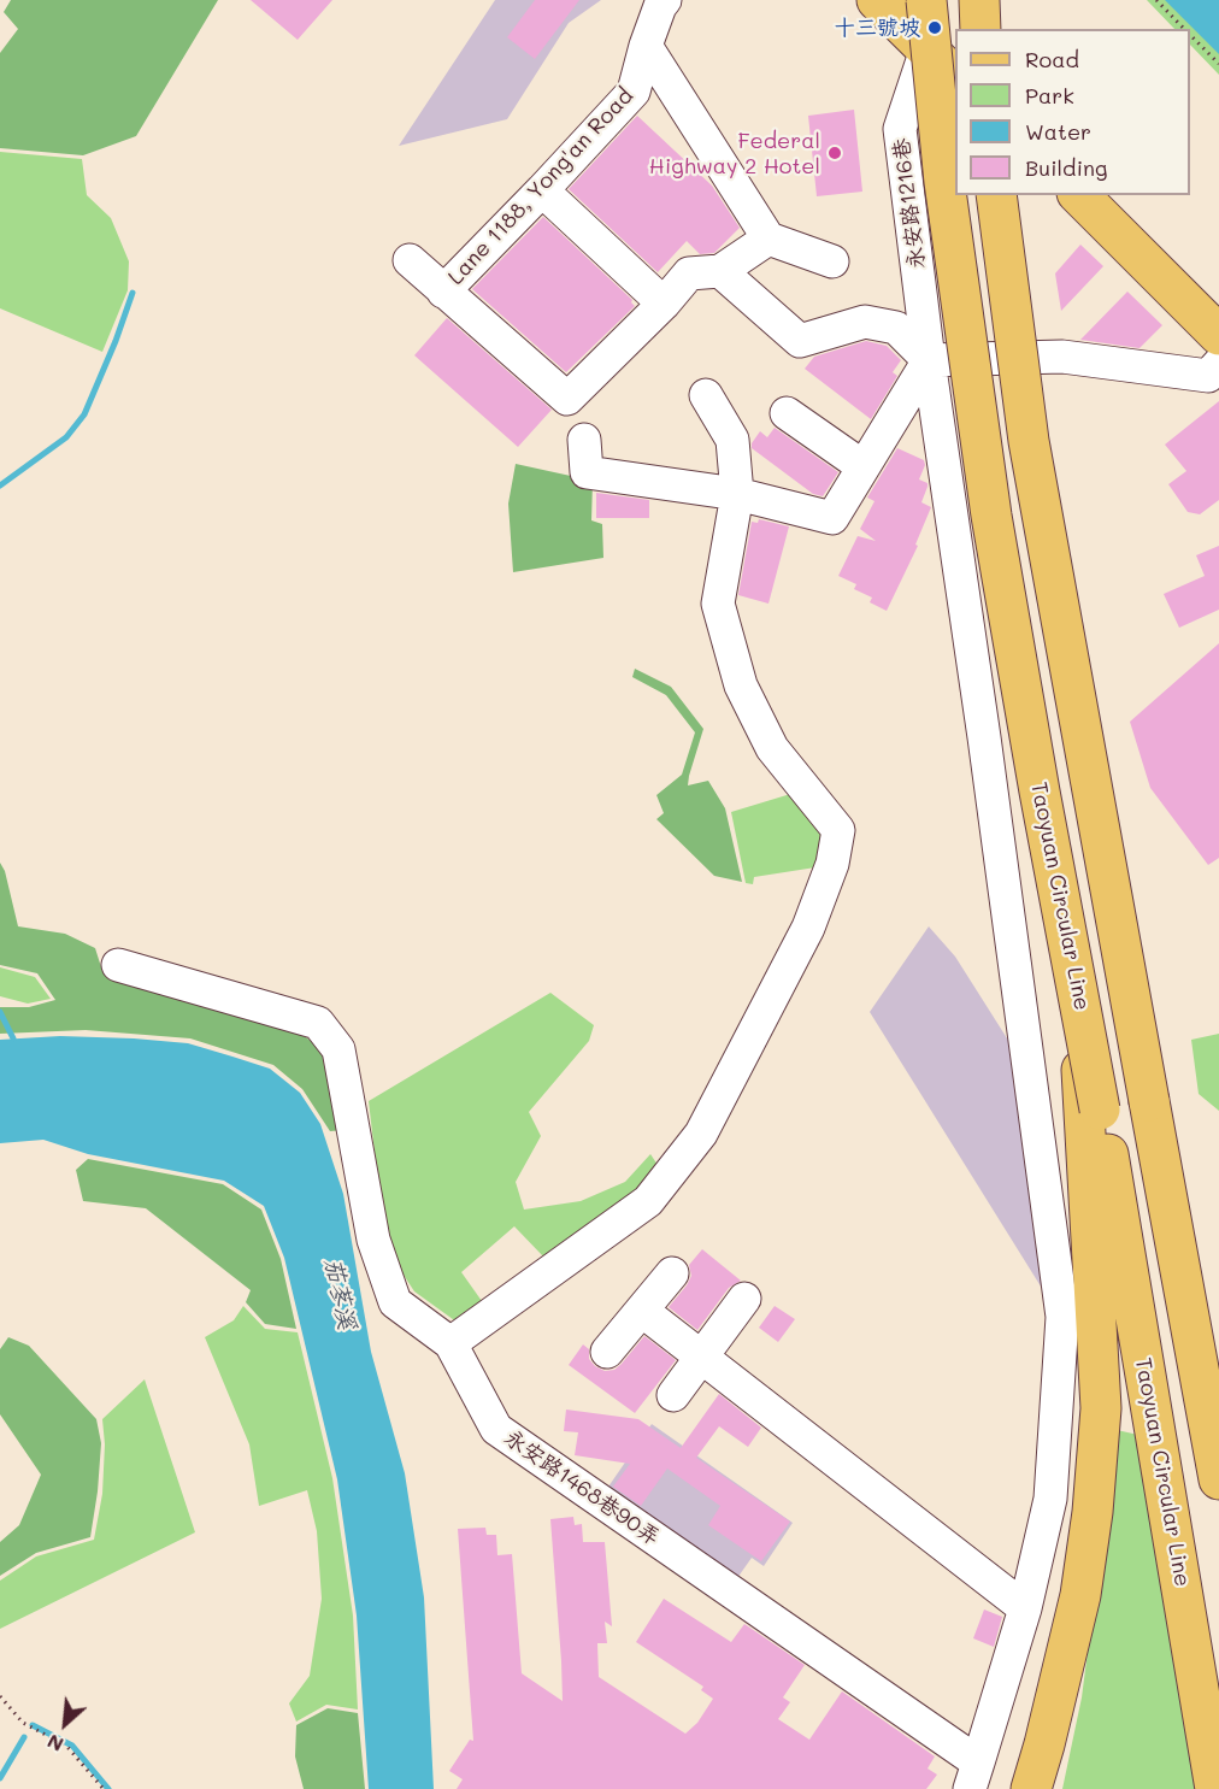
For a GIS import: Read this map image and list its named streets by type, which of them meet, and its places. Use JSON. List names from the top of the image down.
{
  "streets": {
    "main road": ["Taoyuan Circular Line"],
    "lane": ["Lane 1188, Yong'an Road", "永安路1216巷", "永安路1468巷90弄"]
  },
  "crossings": [
    ["永安路1216巷", "永安路1468巷90弄"]
  ],
  "water": ["茄苳溪"],
  "places": ["十三號坡", "Federal Highway 2 Hotel"],
  "legend": [
    "Road",
    "Park",
    "Water",
    "Building"
  ],
  "north": "bottom left"
}
